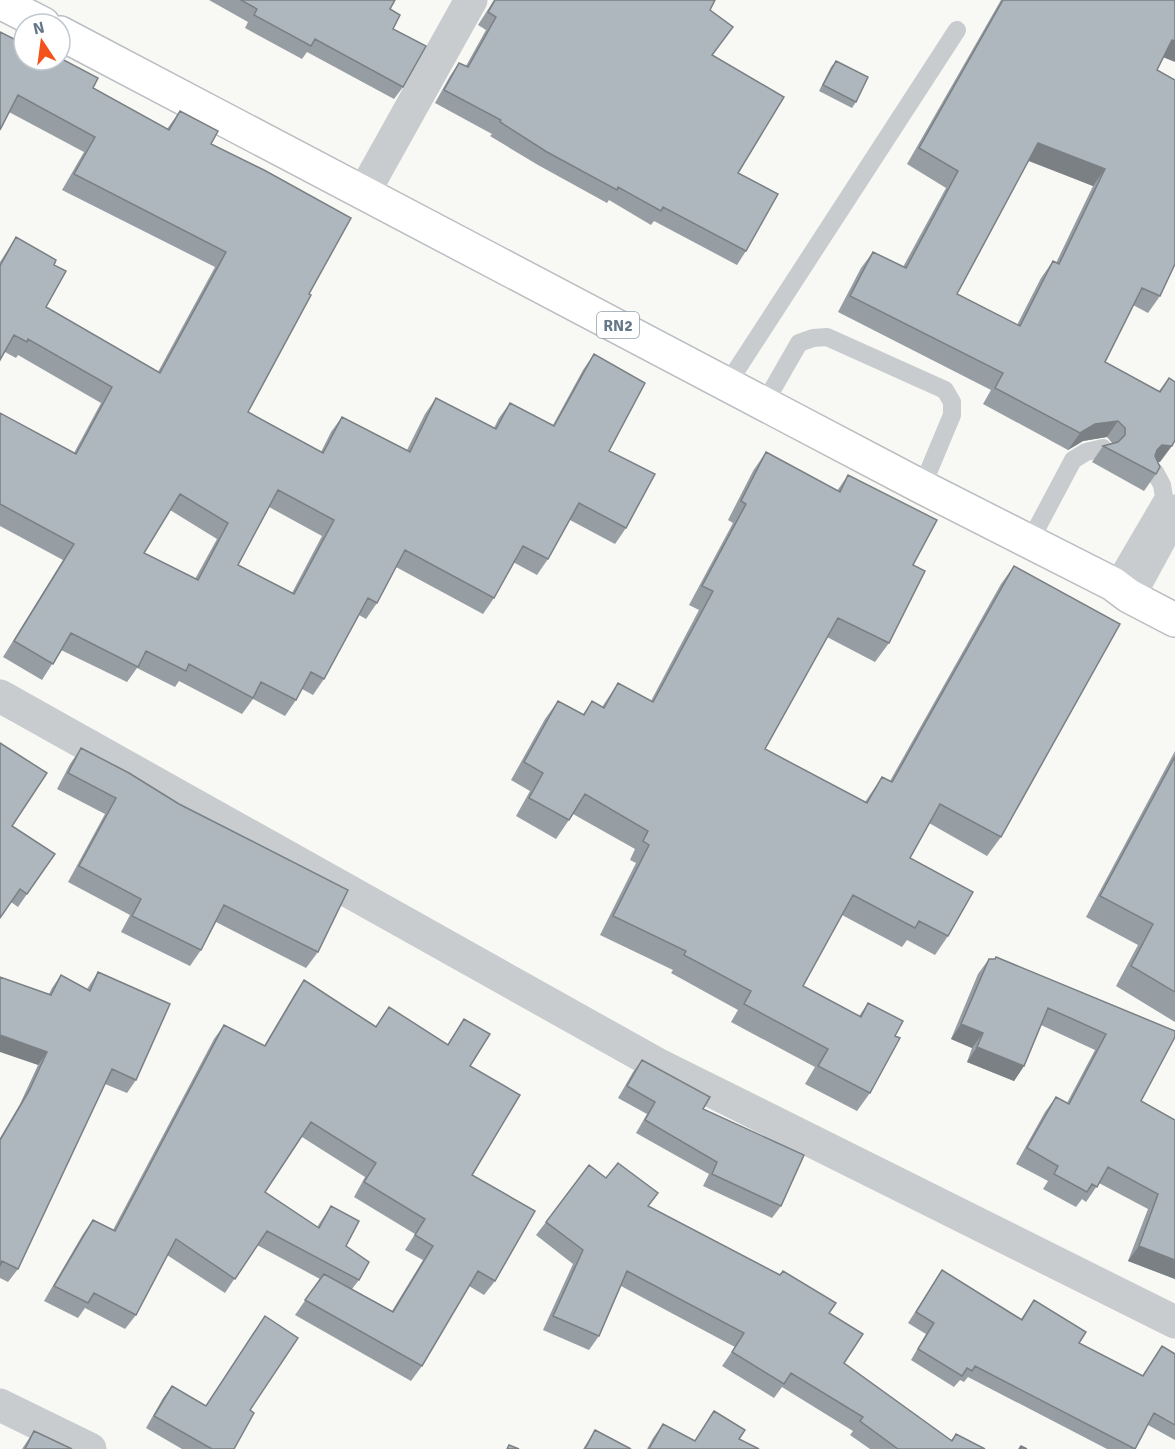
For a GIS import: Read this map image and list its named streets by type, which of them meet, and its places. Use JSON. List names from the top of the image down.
{
  "streets": {
    "highway": ["RN2"]
  },
  "north": "top"
}
